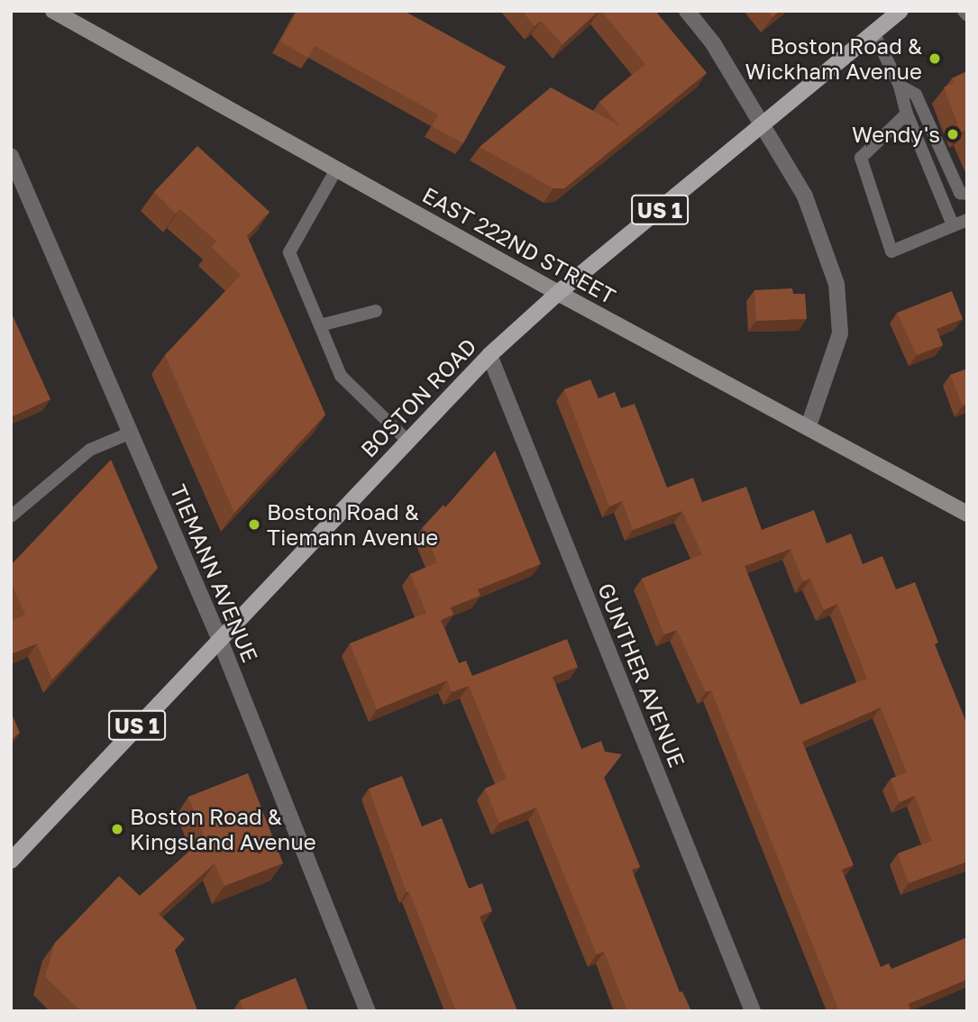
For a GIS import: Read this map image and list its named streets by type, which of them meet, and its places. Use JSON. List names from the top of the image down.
{
  "streets": {
    "main road": ["US 1", "BOSTON ROAD"],
    "street": ["EAST 222ND STREET", "TIEMANN AVENUE", "GUNTHER AVENUE"]
  },
  "crossings": [
    ["EAST 222ND STREET", "BOSTON ROAD"],
    ["BOSTON ROAD", "TIEMANN AVENUE"],
    ["BOSTON ROAD", "GUNTHER AVENUE"]
  ],
  "places": [
    "Boston Road & Wickham Avenue",
    "Wendy's",
    "Boston Road & Tiemann Avenue",
    "Boston Road & Kingsland Avenue"
  ]
}
